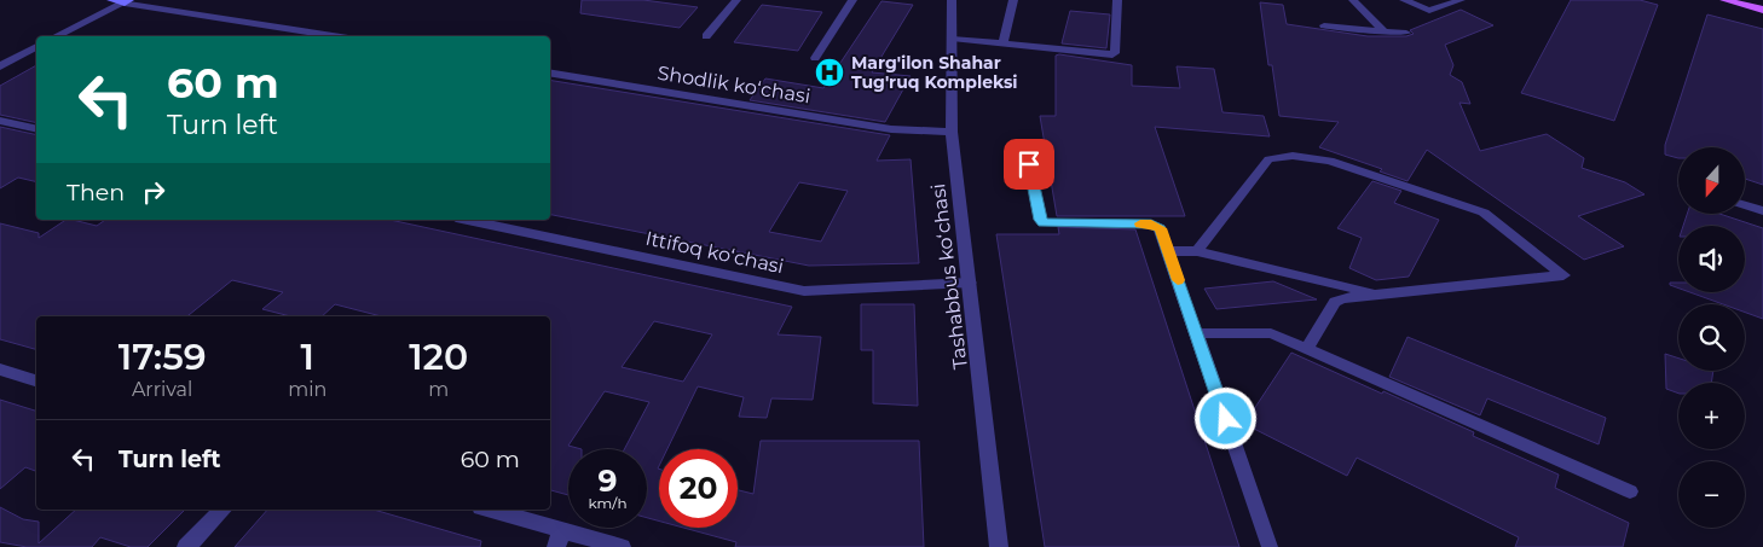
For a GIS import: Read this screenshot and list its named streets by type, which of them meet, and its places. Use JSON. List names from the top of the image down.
{
  "streets": {
    "street": ["Shodlik koʻchasi", "Ittifoq koʻchasi", "Tashabbus koʻchasi"]
  },
  "crossings": [
    ["Shodlik koʻchasi", "Tashabbus koʻchasi"],
    ["Ittifoq koʻchasi", "Tashabbus koʻchasi"]
  ],
  "places": {
    "hospital": ["Marg'ilon Shahar Tug'ruq Kompleksi"]
  },
  "north": "bottom",
  "page": {
    "turn": ["60 m", "Turn left"],
    "map_buttons": ["+", "−"],
    "then": "Then",
    "eta": [
      "17:59",
      "Arrival",
      "1",
      "min",
      "120",
      "m"
    ],
    "list": [
      {
        "name": "Turn left",
        "value": "60 m"
      }
    ],
    "speed": "9 km/h",
    "limit": "20"
  }
}
